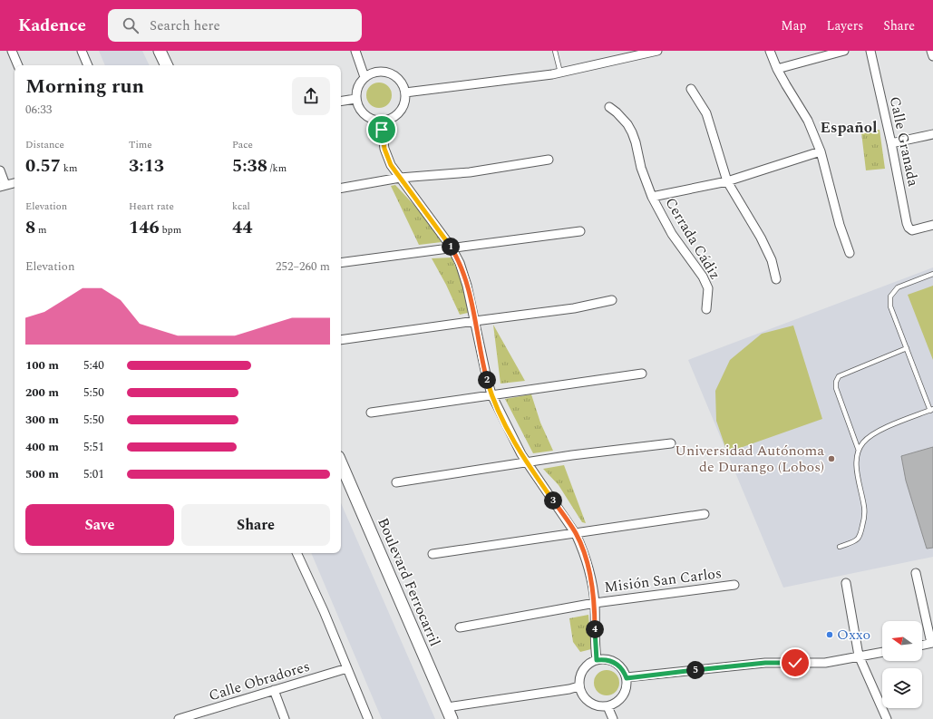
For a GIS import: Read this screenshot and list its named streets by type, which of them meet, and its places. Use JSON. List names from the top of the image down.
{
  "streets": {
    "main road": ["Boulevard Ferrocarril"],
    "street": [
      "Calle Granada",
      "Cerrada Cádiz",
      "Misión San Carlos",
      "Calle Obradores"
    ]
  },
  "districts": ["Español"],
  "places": ["Universidad Autónoma de Durango (Lobos)", "Oxxo"],
  "north": "left",
  "page": {
    "header": "Kadence",
    "search": "Search here",
    "nav": ["Map", "Layers", "Share"],
    "heading": ["Morning run", "06:33"],
    "stats": [
      ["Distance", "0.57 km"],
      ["Time", "3:13"],
      ["Pace", "5:38 /km"],
      ["Elevation", "8 m"],
      ["Heart rate", "146 bpm"],
      ["kcal", "44"]
    ],
    "pins": [
      "1",
      "2",
      "3",
      "4",
      "5"
    ],
    "chart": ["Elevation", "252–260 m"],
    "list": [
      {
        "name": "100 m",
        "note": "5:40"
      },
      {
        "name": "200 m",
        "note": "5:50"
      },
      {
        "name": "300 m",
        "note": "5:50"
      },
      {
        "name": "400 m",
        "note": "5:51"
      },
      {
        "name": "500 m",
        "note": "5:01"
      }
    ],
    "buttons": ["Save", "Share"]
  }
}
